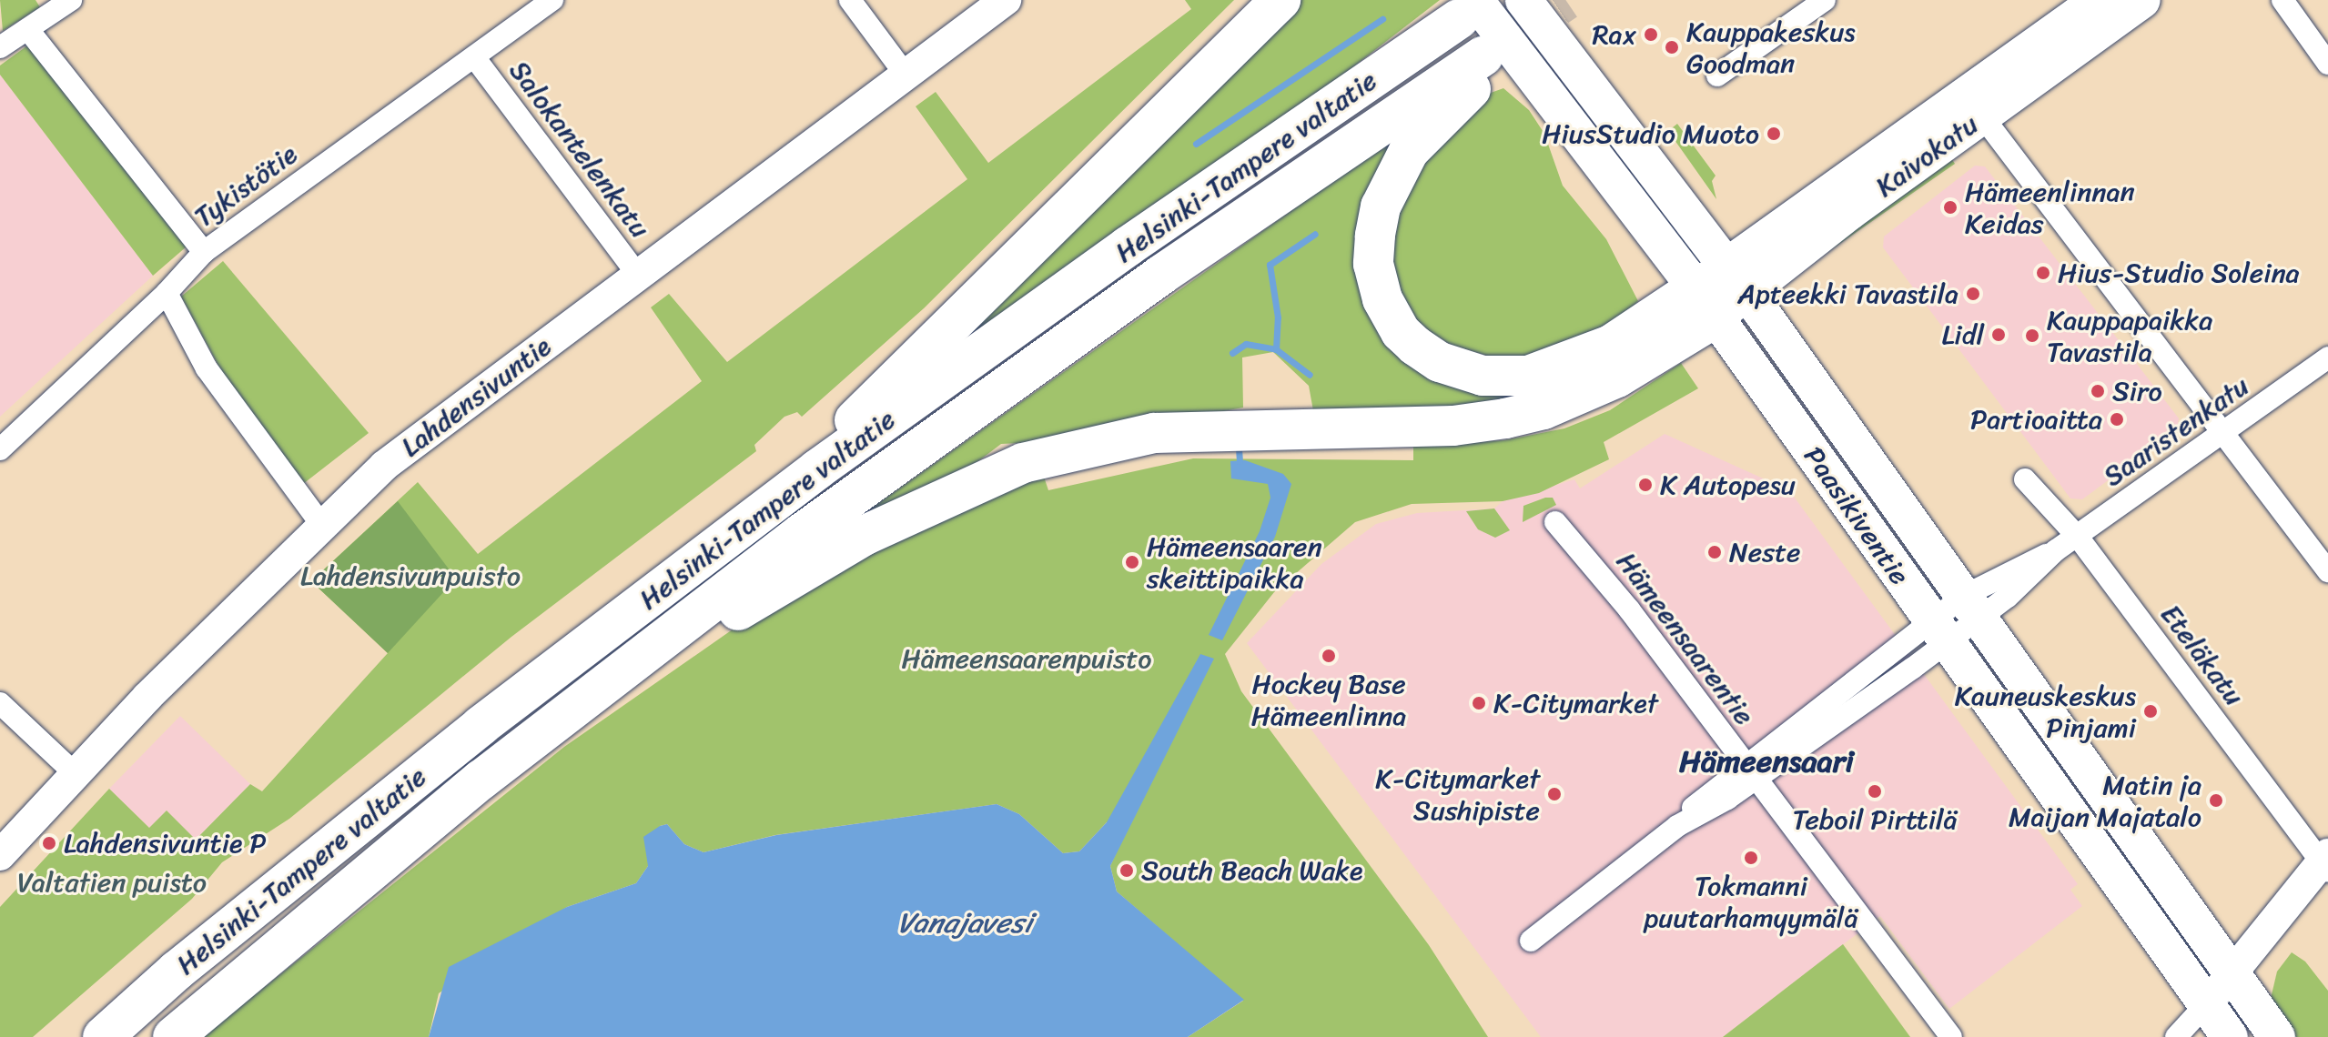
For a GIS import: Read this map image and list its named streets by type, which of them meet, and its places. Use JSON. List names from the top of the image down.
{
  "streets": {
    "highway": ["Helsinki-Tampere valtatie"],
    "main road": ["Kaivokatu", "Lahdensivuntie", "Paasikiventie"],
    "street": [
      "Salokantelenkatu",
      "Tykistötie",
      "Saaristenkatu",
      "Hämeensaarentie",
      "Eteläkatu"
    ]
  },
  "crossings": [
    ["Salokantelenkatu", "Tykistötie"],
    ["Salokantelenkatu", "Lahdensivuntie"],
    ["Kaivokatu", "Helsinki-Tampere valtatie"],
    ["Kaivokatu", "Paasikiventie"],
    ["Helsinki-Tampere valtatie", "Paasikiventie"],
    ["Saaristenkatu", "Paasikiventie"],
    ["Saaristenkatu", "Hämeensaarentie"],
    ["Saaristenkatu", "Eteläkatu"]
  ],
  "districts": ["Hämeensaari"],
  "water": ["Vanajavesi"],
  "parks": ["Lahdensivunpuisto", "Hämeensaarenpuisto", "Valtatien puisto"],
  "places": [
    "Rax",
    "Kauppakeskus Goodman",
    "HiusStudio Muoto",
    "Hämeenlinnan Keidas",
    "Hius-Studio Soleina",
    "Apteekki Tavastila",
    "Lidl",
    "Kauppapaikka Tavastila",
    "Siro",
    "Partioaitta",
    "K Autopesu",
    "Neste",
    "Hämeensaaren skeittipaikka",
    "Hockey Base Hämeenlinna",
    "K-Citymarket",
    "Kauneuskeskus Pinjami",
    "Teboil Pirttilä",
    "K-Citymarket Sushipiste",
    "Matin ja Maijan Majatalo",
    "Lahdensivuntie P",
    "Tokmanni puutarhamyymälä",
    "South Beach Wake"
  ]
}
